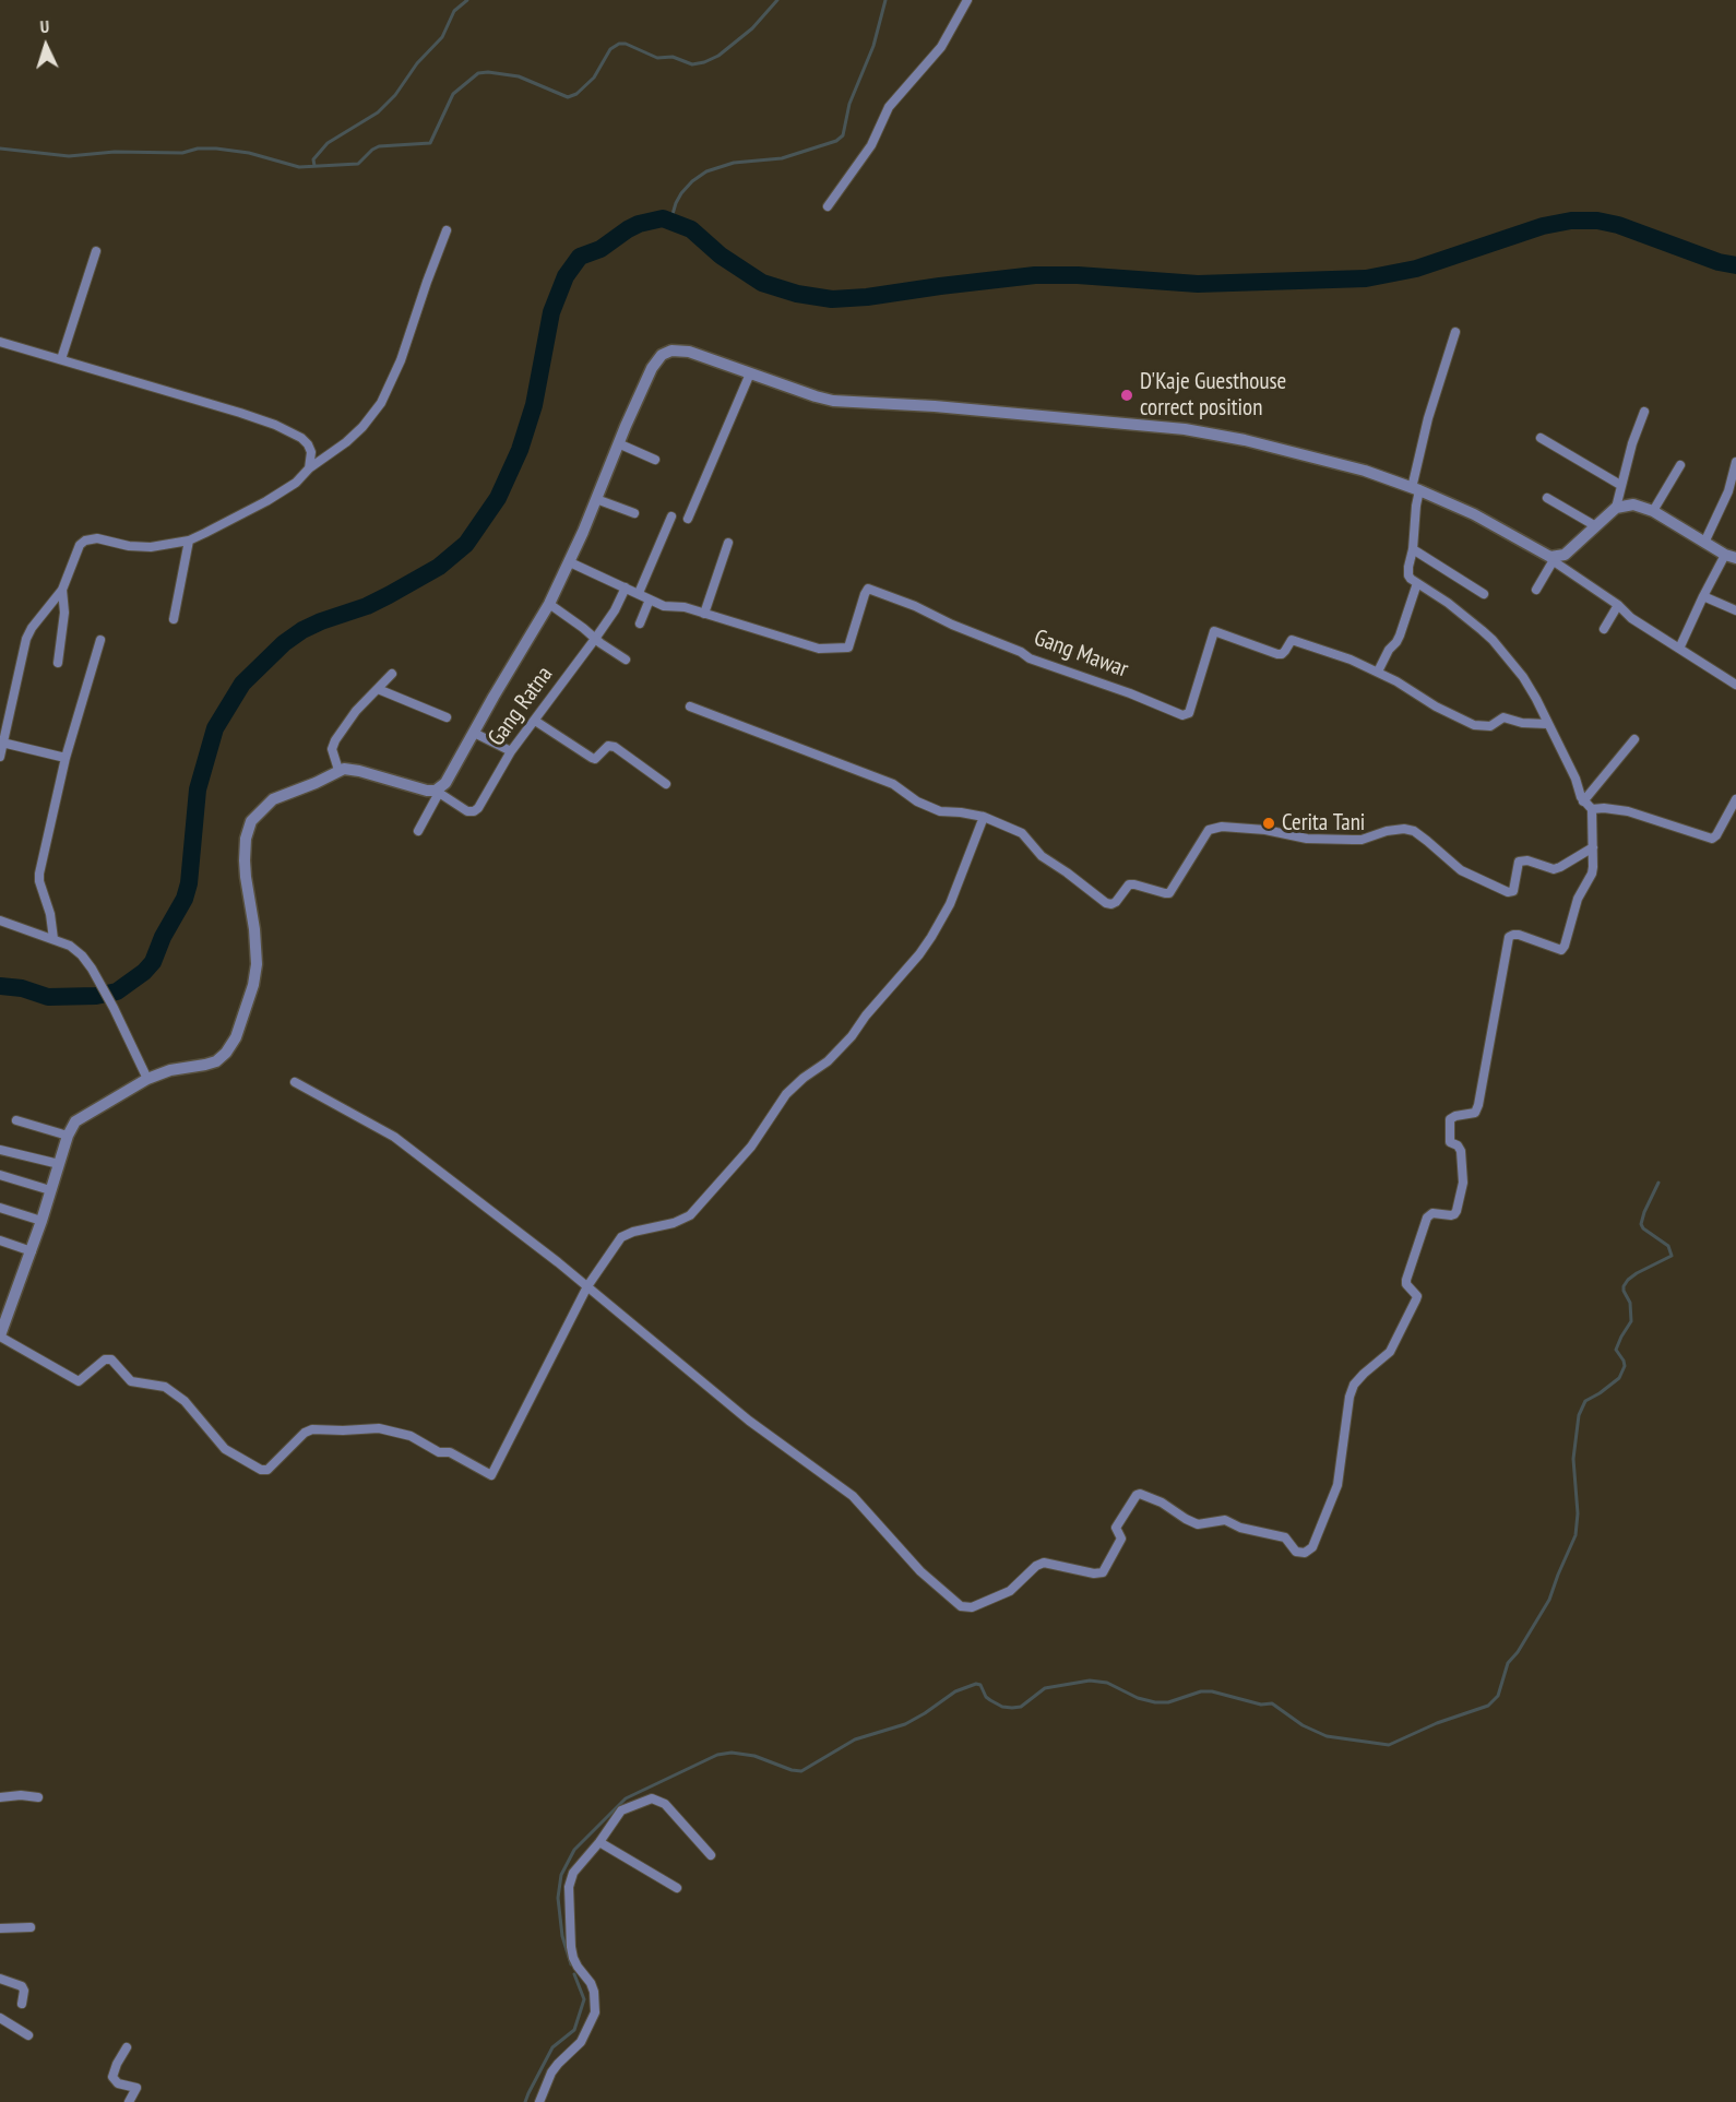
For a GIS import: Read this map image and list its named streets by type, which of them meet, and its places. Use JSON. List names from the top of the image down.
{
  "streets": {
    "street": ["Gang Mawar", "Gang Ratna"]
  },
  "crossings": [
    ["Gang Mawar", "Gang Ratna"]
  ],
  "places": ["D'Kaje Guesthouse correct position", "Cerita Tani"],
  "north": "top"
}
